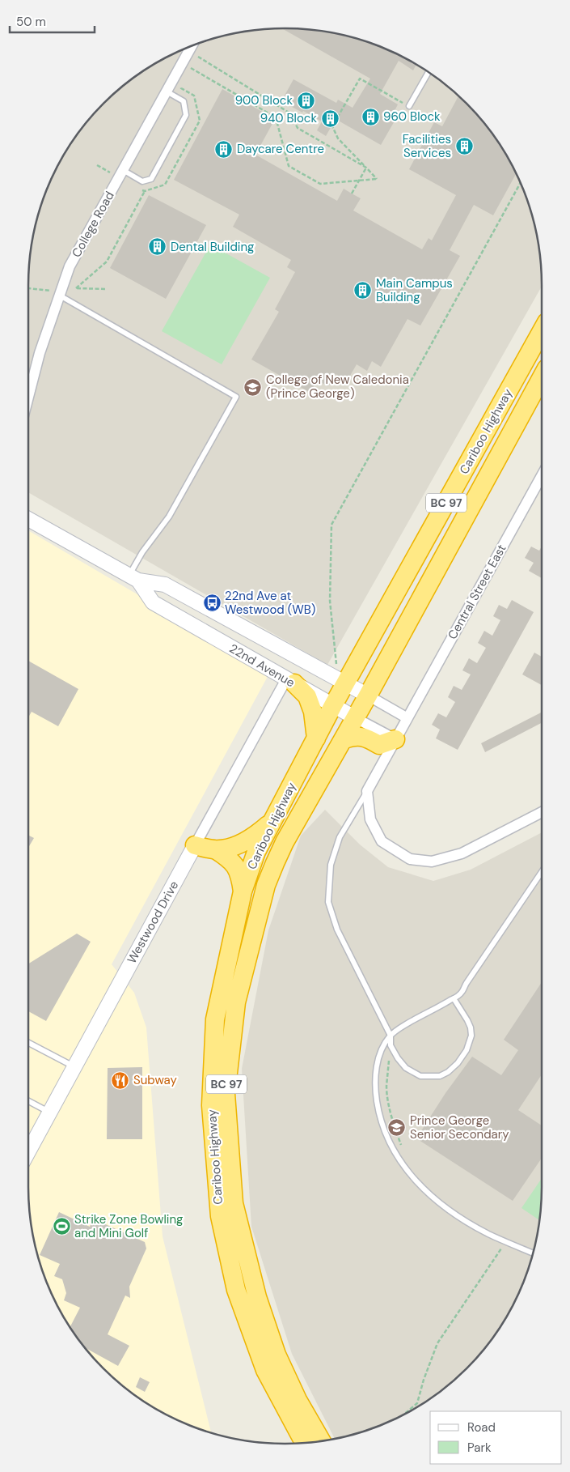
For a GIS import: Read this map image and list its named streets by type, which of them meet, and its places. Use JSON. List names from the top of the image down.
{
  "streets": {
    "highway": ["Cariboo Highway", "BC 97"],
    "street": [
      "College Road",
      "Central Street East",
      "22nd Avenue",
      "Westwood Drive"
    ]
  },
  "crossings": [
    ["Cariboo Highway", "22nd Avenue"],
    ["Central Street East", "22nd Avenue"],
    ["22nd Avenue", "Westwood Drive"]
  ],
  "places": {
    "building": [
      "900 Block",
      "960 Block",
      "940 Block",
      "Facilities Services",
      "Daycare Centre",
      "Dental Building",
      "Main Campus Building"
    ],
    "school or university": ["College of New Caledonia (Prince George)", "Prince George Senior Secondary"],
    "bus stop": ["22nd Ave at Westwood (WB)"],
    "restaurant": ["Subway"],
    "sports": ["Strike Zone Bowling and Mini Golf"]
  },
  "legend": ["Road", "Park"],
  "scale_bar": "50 m"
}
